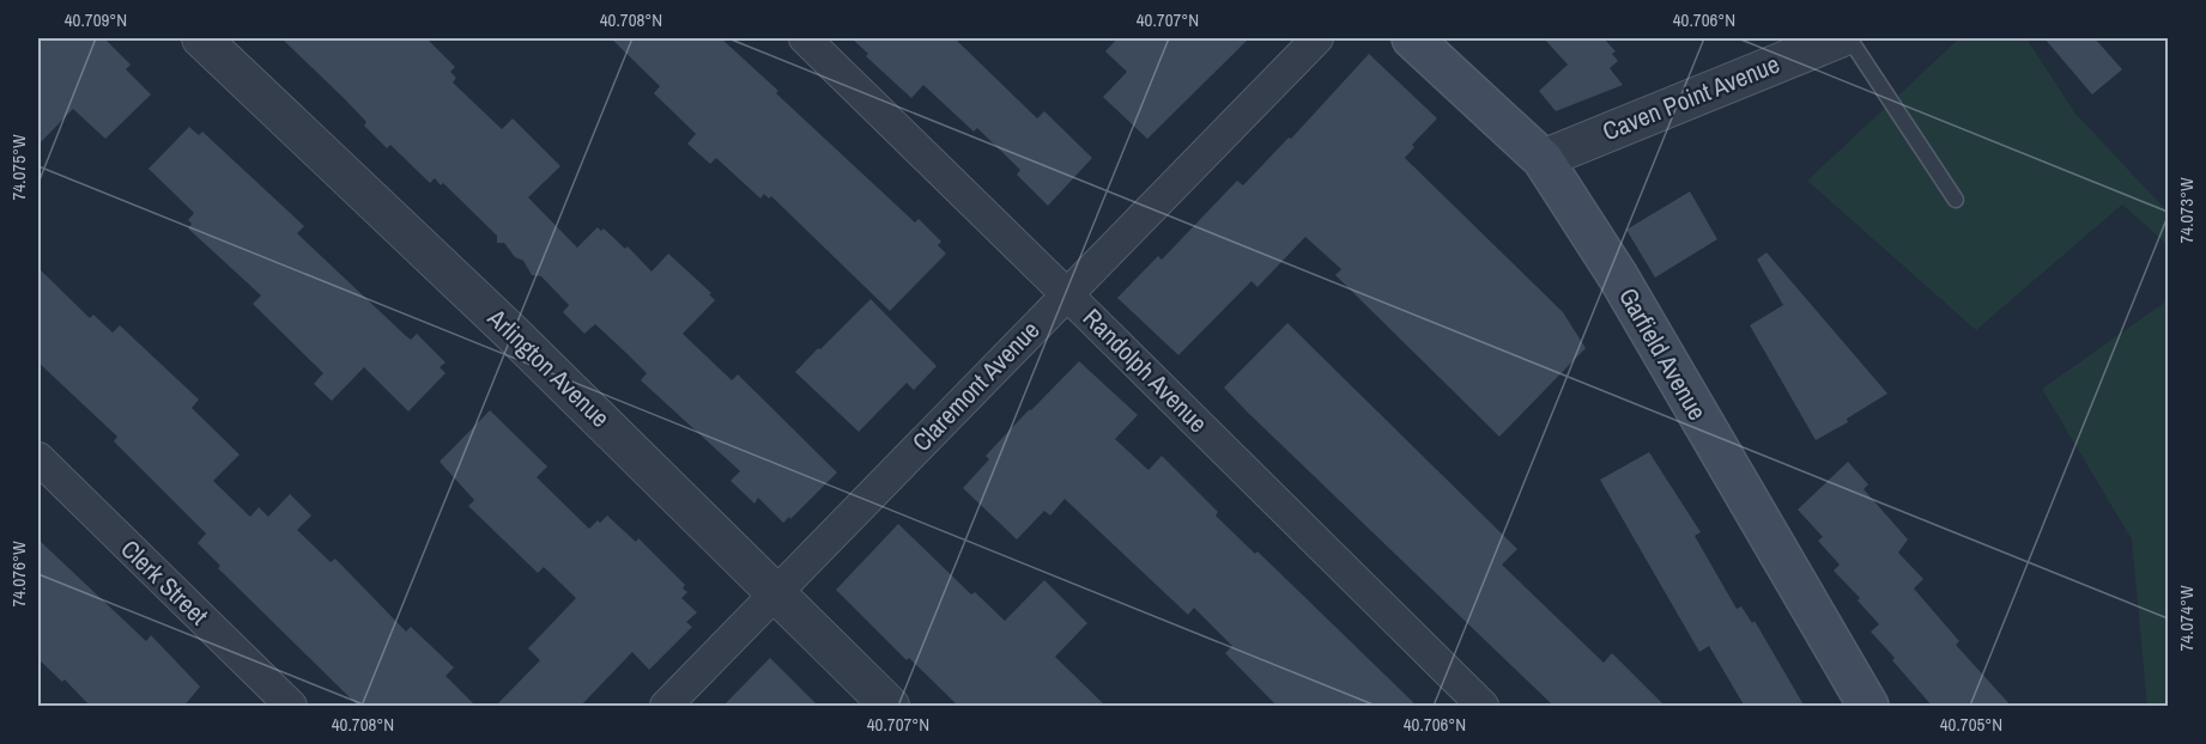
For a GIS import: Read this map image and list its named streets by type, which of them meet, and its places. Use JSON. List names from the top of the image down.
{
  "streets": {
    "main road": ["Garfield Avenue"],
    "street": [
      "Caven Point Avenue",
      "Arlington Avenue",
      "Randolph Avenue",
      "Claremont Avenue",
      "Clerk Street"
    ]
  },
  "crossings": [
    ["Caven Point Avenue", "Garfield Avenue"],
    ["Arlington Avenue", "Claremont Avenue"],
    ["Randolph Avenue", "Claremont Avenue"]
  ],
  "coordinates": [
    "40.709°N",
    "40.708°N",
    "40.707°N",
    "40.706°N",
    "74.075°W",
    "74.073°W",
    "74.076°W",
    "74.074°W",
    "40.705°N"
  ]
}
